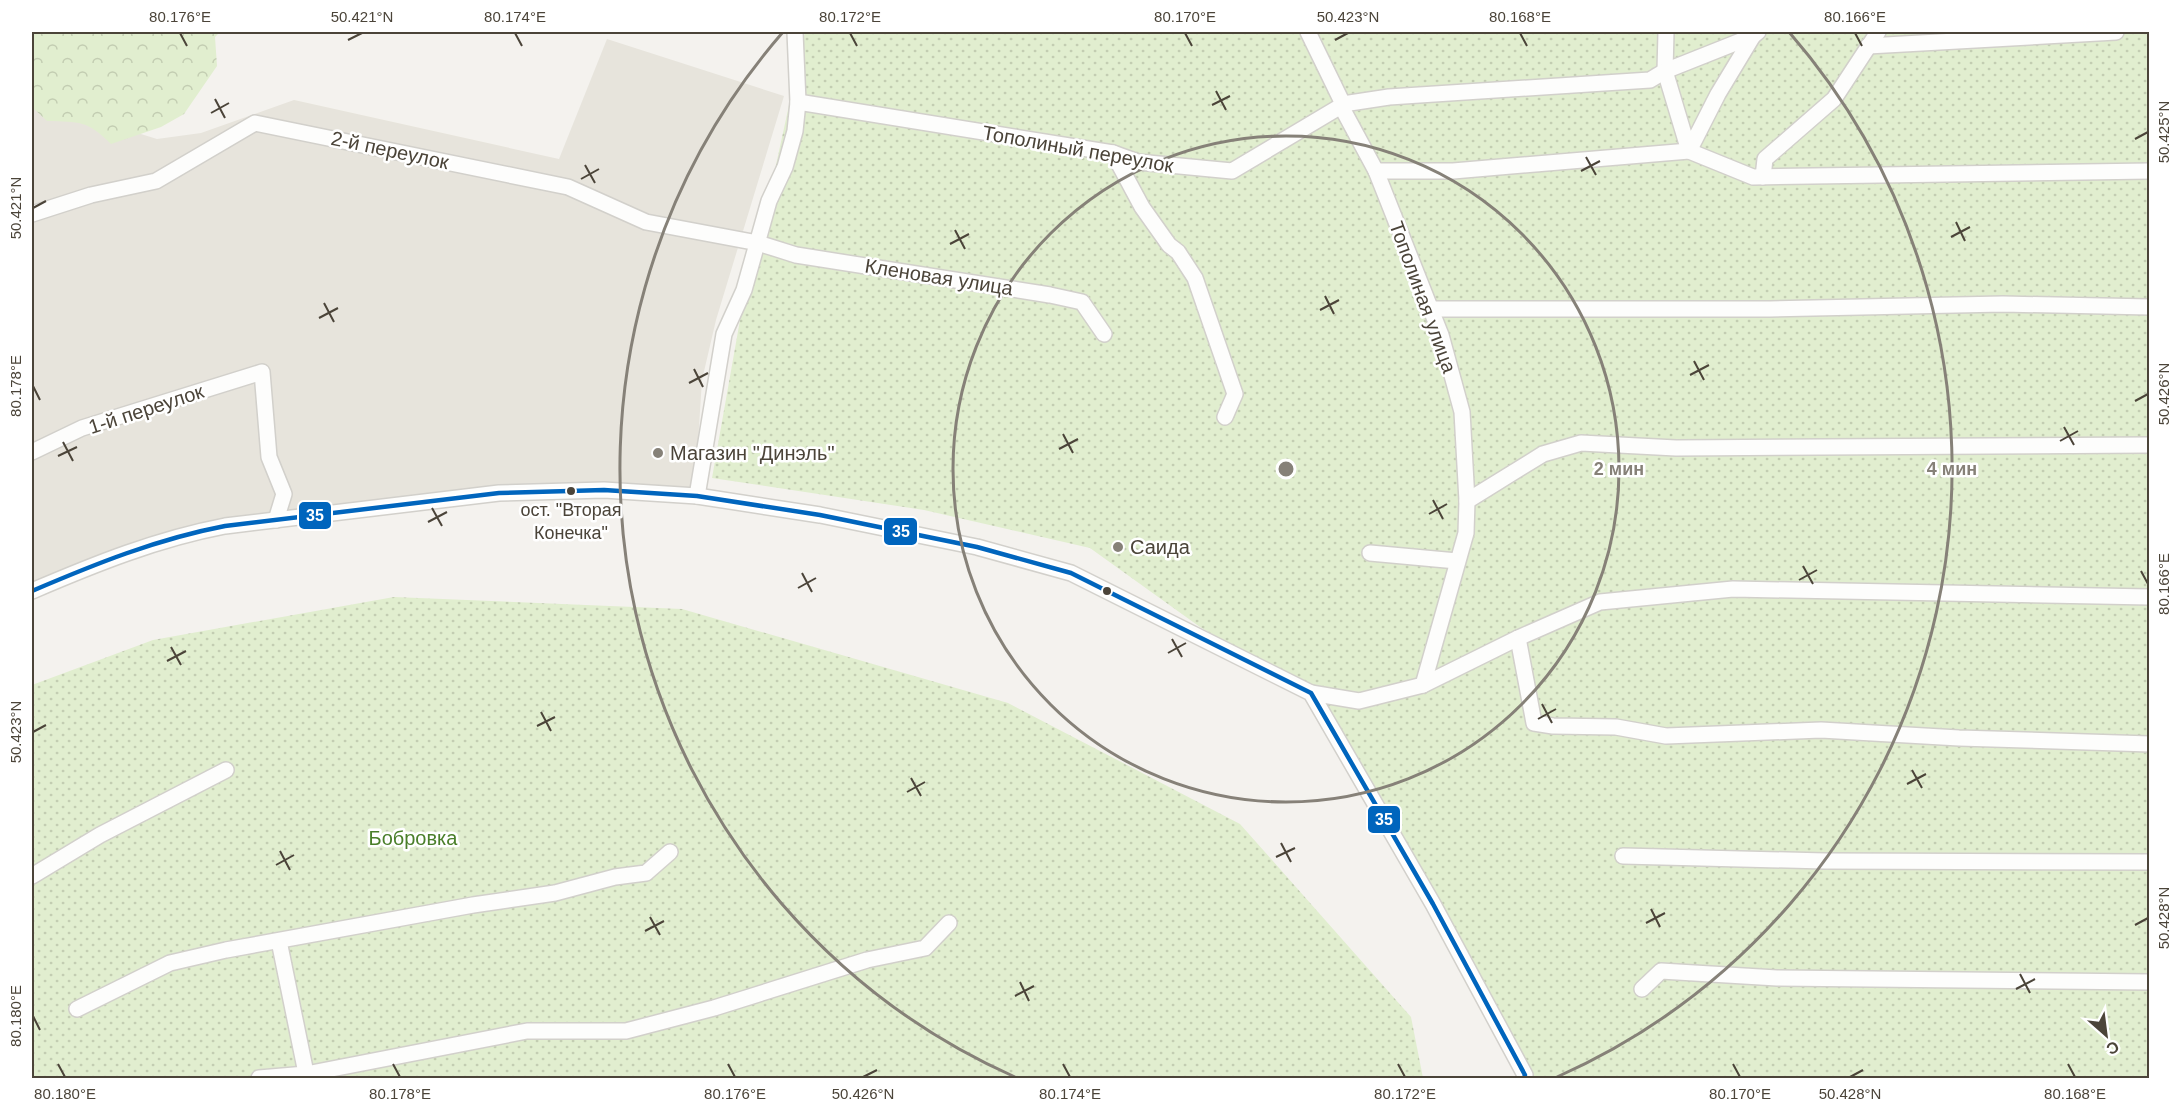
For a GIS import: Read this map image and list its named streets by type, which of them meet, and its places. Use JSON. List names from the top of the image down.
{
  "streets": {
    "street": [
      "Тополиный переулок",
      "2-й переулок",
      "Кленовая улица",
      "Тополиная улица",
      "1-й переулок"
    ]
  },
  "crossings": [
    ["Тополиный переулок", "Тополиная улица"],
    ["2-й переулок", "Кленовая улица"]
  ],
  "parks": ["Бобровка"],
  "places": ["Магазин \"Динэль\"", "ост. \"Вторая Конечка\"", "Саида"],
  "lines": ["transit line 35"],
  "north": "bottom right",
  "coordinates": [
    "80.176°E",
    "50.421°N",
    "80.174°E",
    "80.172°E",
    "80.170°E",
    "50.423°N",
    "80.168°E",
    "80.166°E",
    "50.425°N",
    "80.178°E",
    "50.426°N",
    "50.428°N",
    "80.180°E"
  ],
  "rings": ["2 мин", "4 мин"]
}
